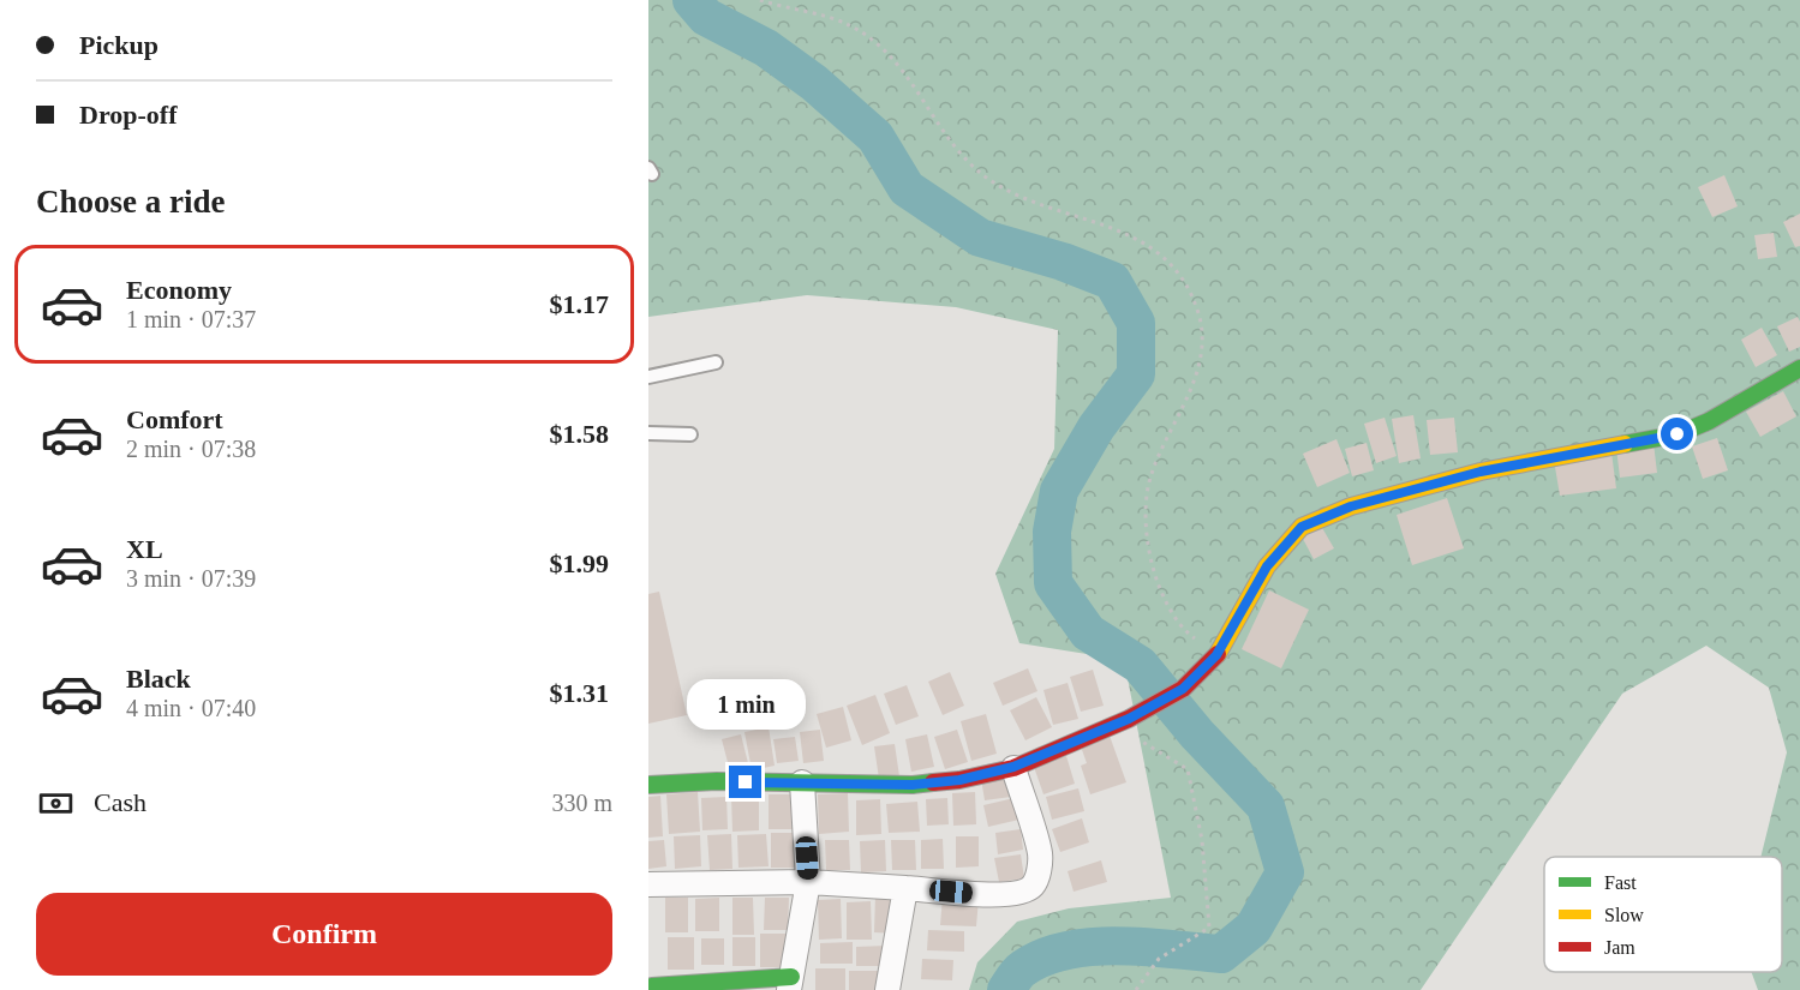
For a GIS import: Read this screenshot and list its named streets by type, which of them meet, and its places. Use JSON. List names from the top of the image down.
{
  "legend": ["Fast", "Slow", "Jam"],
  "page": {
    "banner": ["Pickup", "Drop-off"],
    "heading": "Choose a ride",
    "list": [
      {
        "name": "Economy",
        "note": "1 min · 07:37",
        "value": "$1.17"
      },
      {
        "name": "Comfort",
        "note": "2 min · 07:38",
        "value": "$1.58"
      },
      {
        "name": "XL",
        "note": "3 min · 07:39",
        "value": "$1.99"
      },
      {
        "name": "Black",
        "note": "4 min · 07:40",
        "value": "$1.31"
      }
    ],
    "bubble": "1 min",
    "pay": ["Cash", "330 m"],
    "buttons": "Confirm"
  }
}
